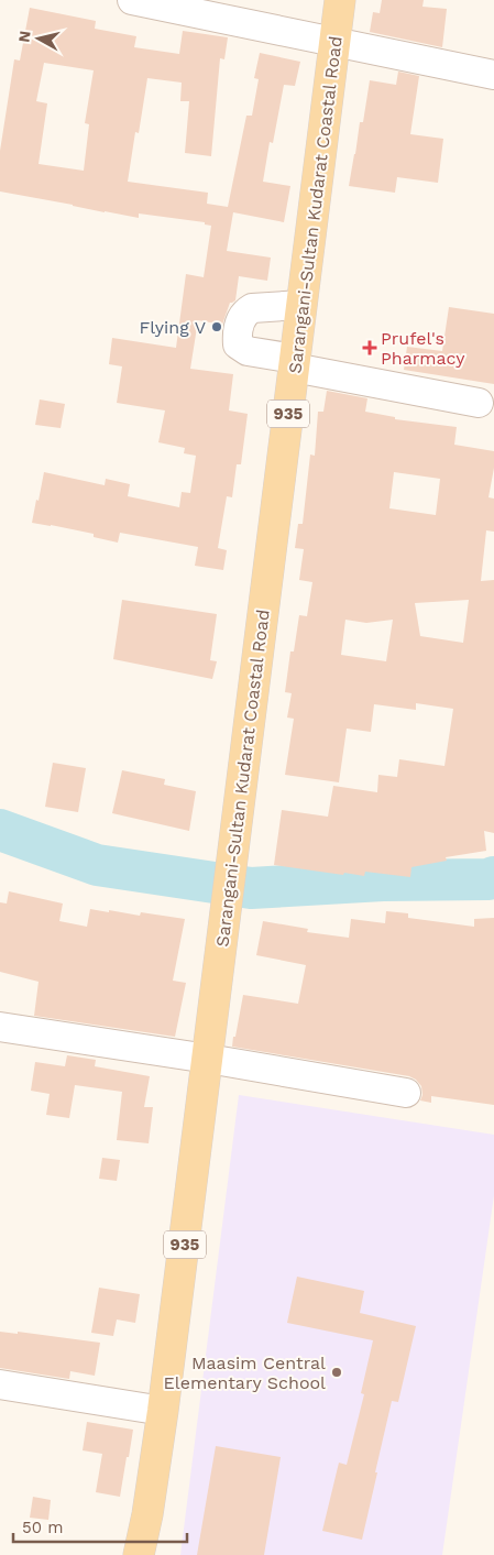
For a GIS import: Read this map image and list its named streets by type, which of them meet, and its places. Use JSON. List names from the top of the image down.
{
  "streets": {
    "main road": ["Sarangani-Sultan Kudarat Coastal Road", "935"]
  },
  "places": {
    "other": ["Flying V", "Maasim Central Elementary School"],
    "health": ["Prufel's Pharmacy"]
  },
  "scale_bar": "50 m",
  "north": "left"
}
